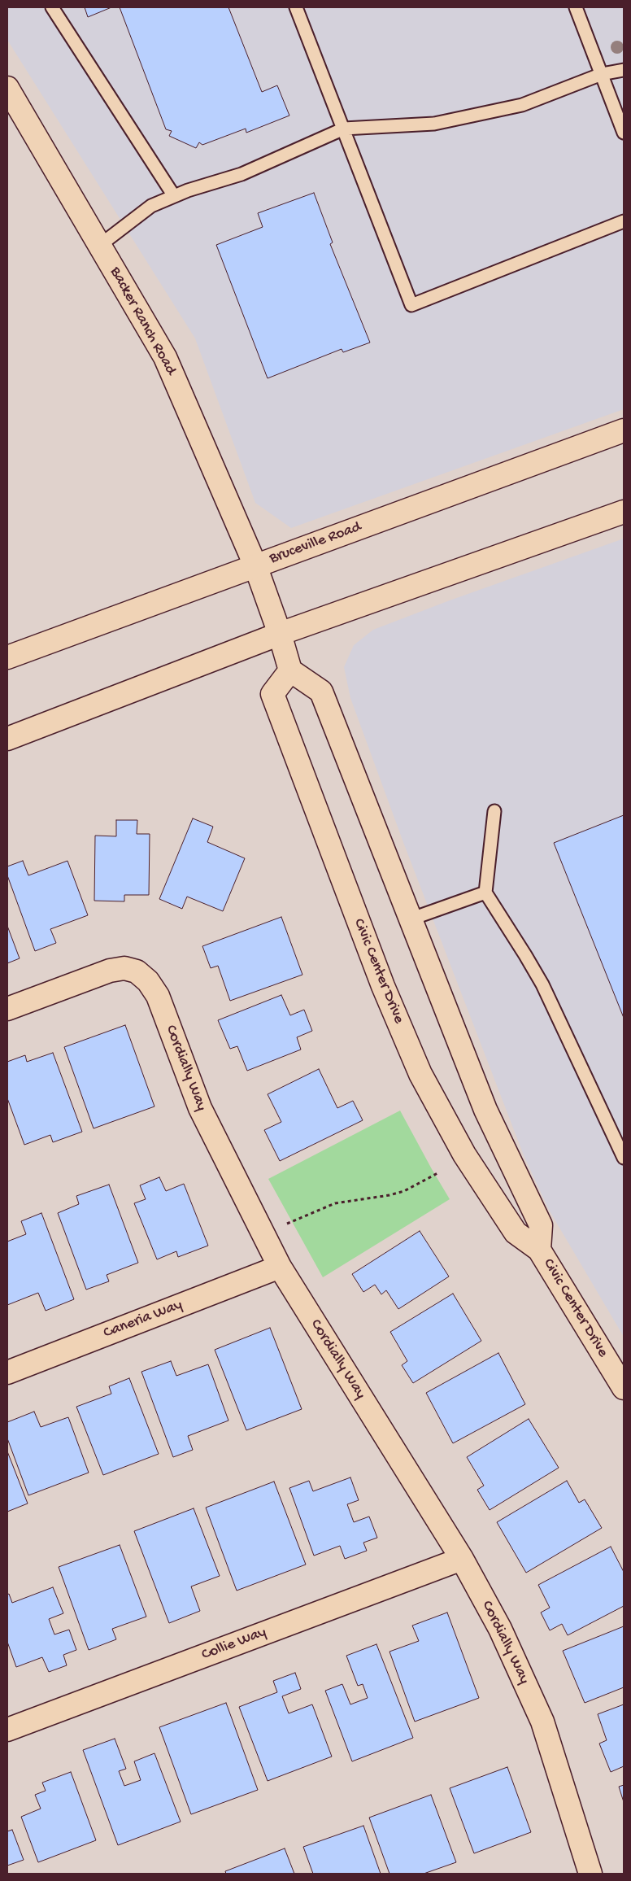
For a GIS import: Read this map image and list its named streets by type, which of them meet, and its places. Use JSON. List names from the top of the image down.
{
  "streets": {
    "street": [
      "Backer Ranch Road",
      "Bruceville Road",
      "Civic Center Drive",
      "Cordially Way",
      "Caneria Way",
      "Collie Way"
    ]
  },
  "crossings": [
    ["Backer Ranch Road", "Bruceville Road"],
    ["Cordially Way", "Caneria Way"],
    ["Cordially Way", "Collie Way"]
  ]
}
